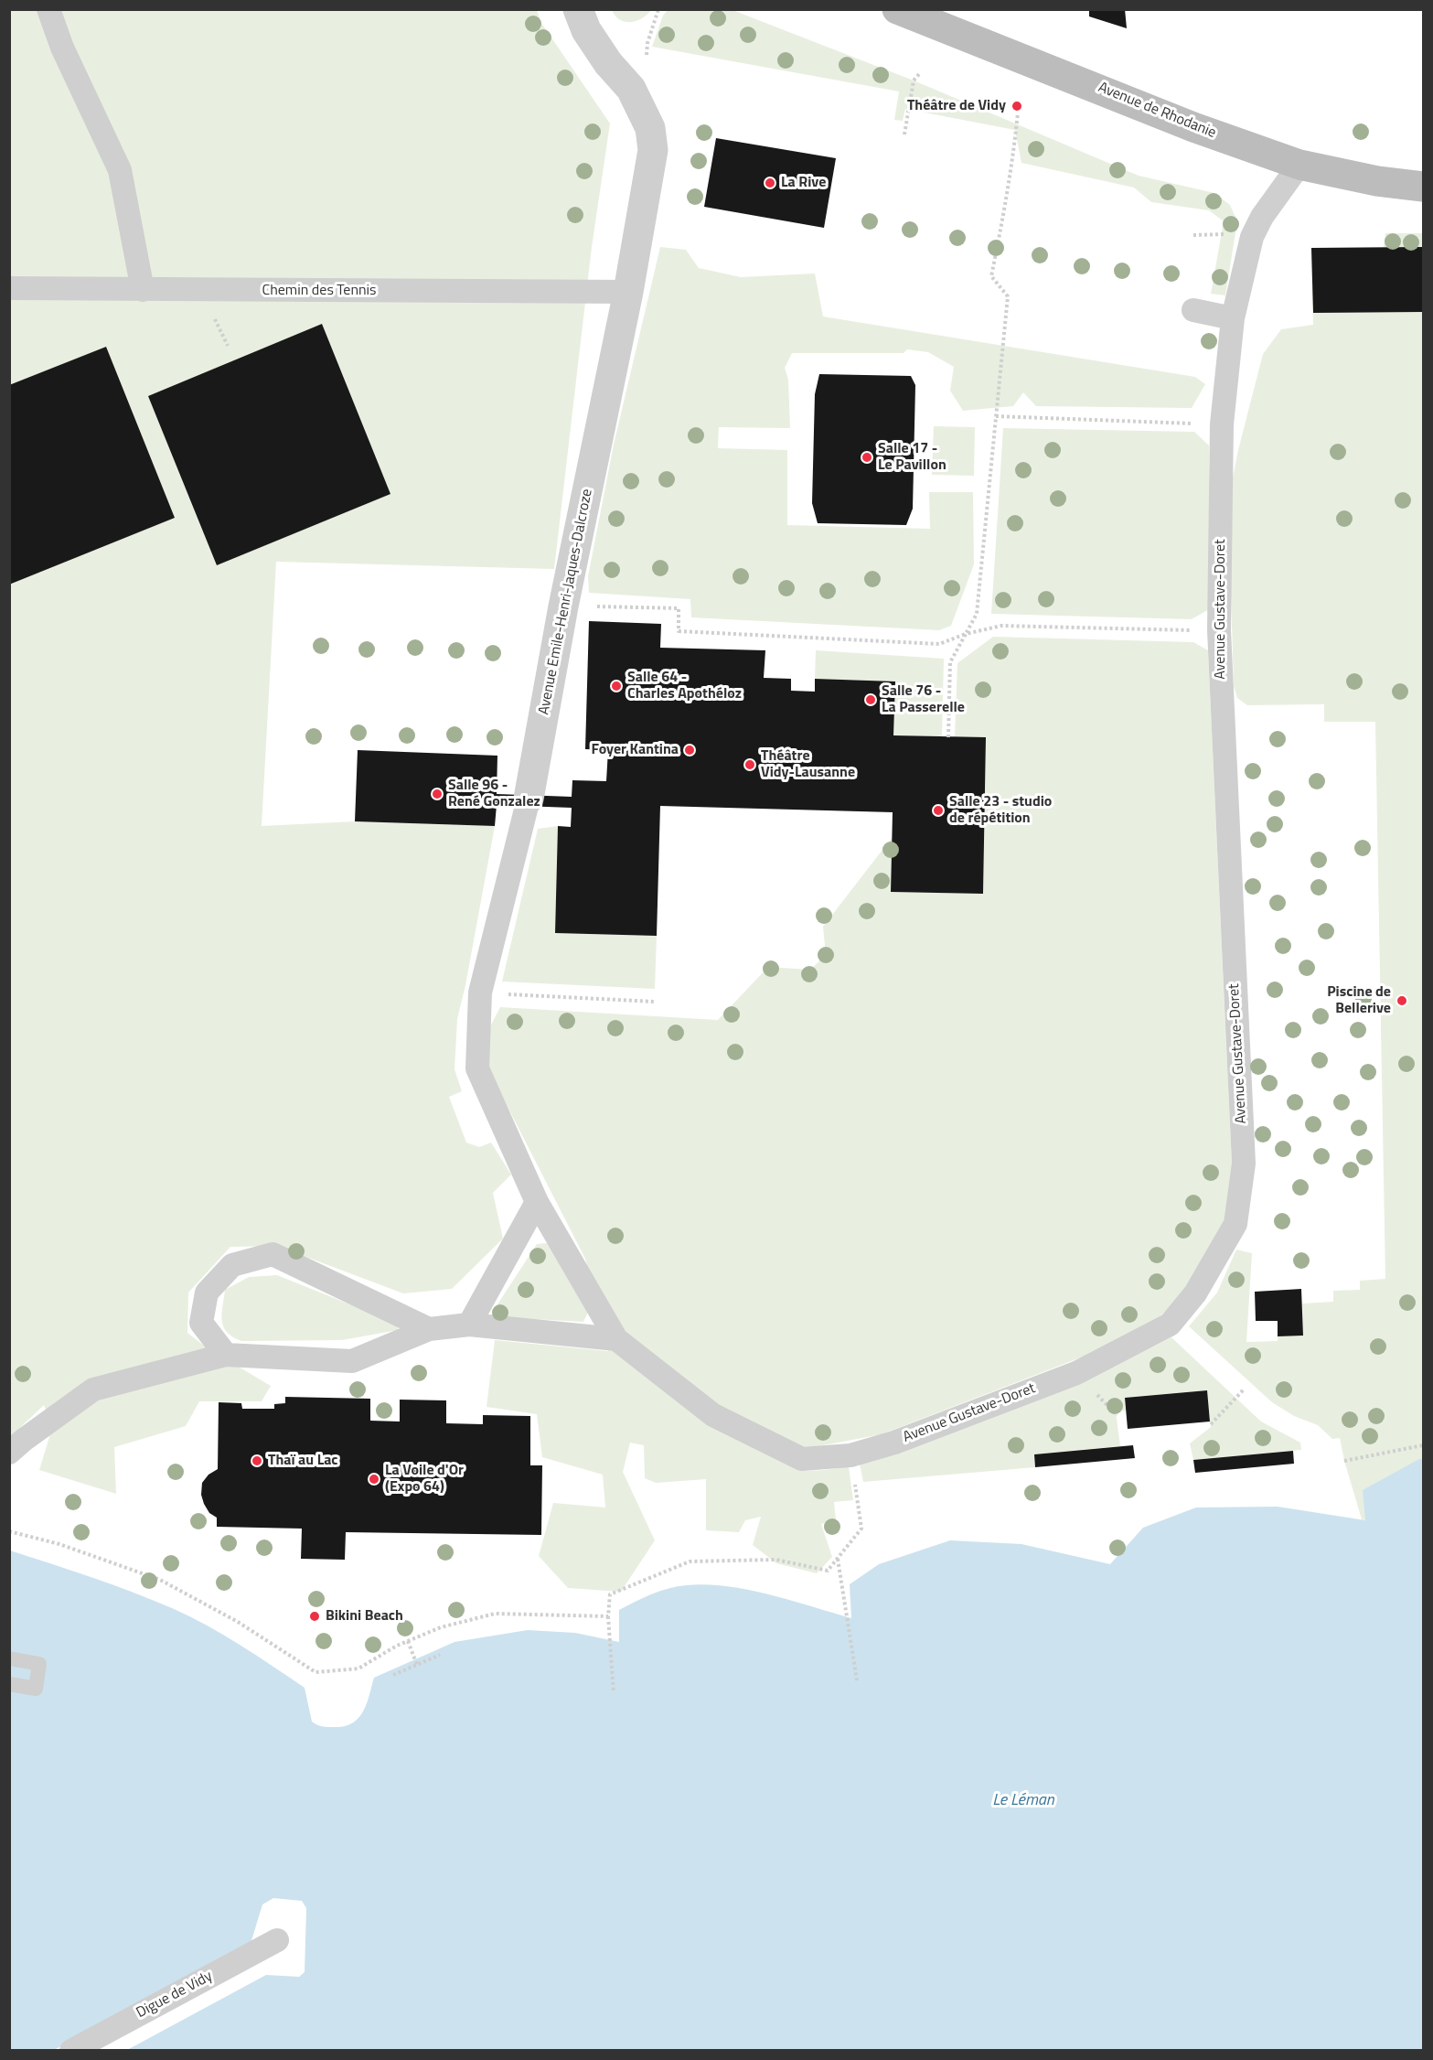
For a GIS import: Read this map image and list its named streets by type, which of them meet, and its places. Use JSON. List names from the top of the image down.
{
  "streets": {
    "main road": ["Avenue de Rhodanie"],
    "street": [
      "Chemin des Tennis",
      "Avenue Emile-Henri-Jaques-Dalcroze",
      "Avenue Gustave-Doret",
      "Digue de Vidy"
    ]
  },
  "crossings": [
    ["Avenue de Rhodanie", "Avenue Gustave-Doret"],
    ["Chemin des Tennis", "Avenue Emile-Henri-Jaques-Dalcroze"],
    ["Avenue Emile-Henri-Jaques-Dalcroze", "Avenue Gustave-Doret"]
  ],
  "water": ["Le Léman"],
  "places": [
    "Théâtre de Vidy",
    "La Rive",
    "Salle 17 - Le Pavillon",
    "Salle 64 - Charles Apothéloz",
    "Salle 76 - La Passerelle",
    "Foyer Kantina",
    "Théâtre Vidy-Lausanne",
    "Salle 96 - René Gonzalez",
    "Salle 23 - studio de répétition",
    "Piscine de Bellerive",
    "Thaï au Lac",
    "La Voile d'Or (Expo 64)",
    "Bikini Beach"
  ]
}
